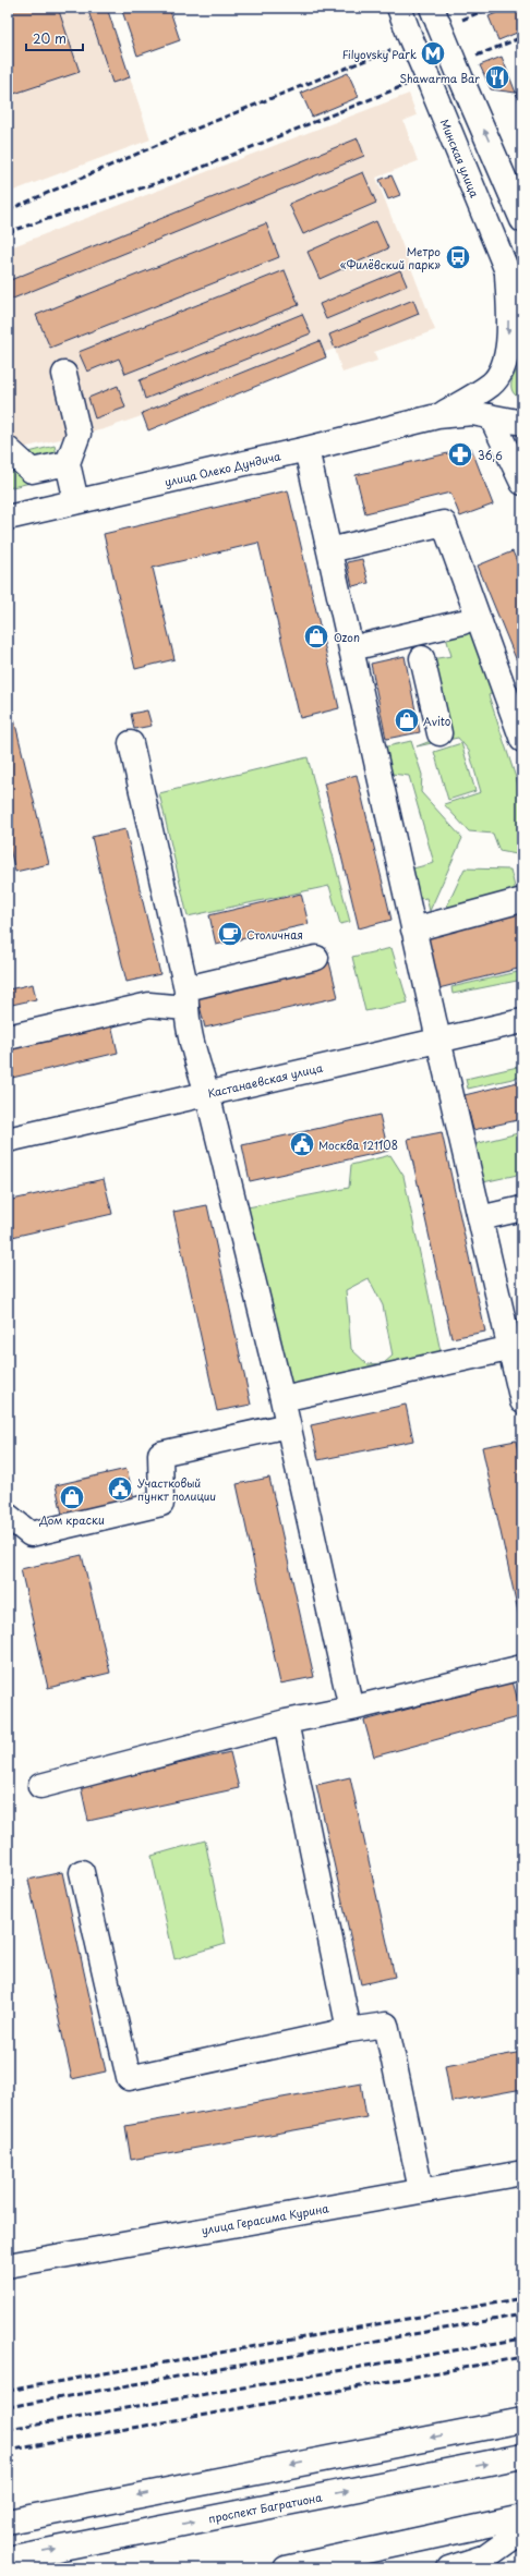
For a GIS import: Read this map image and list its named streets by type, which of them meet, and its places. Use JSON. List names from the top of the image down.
{
  "streets": {
    "main road": [
      "Минская улица",
      "улица Олеко Дундича",
      "Кастанаевская улица",
      "улица Герасима Курина",
      "проспект Багратиона"
    ]
  },
  "crossings": [
    ["Минская улица", "улица Олеко Дундича"]
  ],
  "places": {
    "metro station": ["Filyovsky Park"],
    "restaurant": ["Shawarma Bar"],
    "bus stop": ["Метро «Филёвский парк»"],
    "pharmacy": ["36,6"],
    "shop": ["Ozon", "Avito", "Дом краски"],
    "cafe": ["Столичная"],
    "public building": ["Москва 121108", "Участковый пункт полиции"]
  },
  "scale_bar": "20 m"
}
